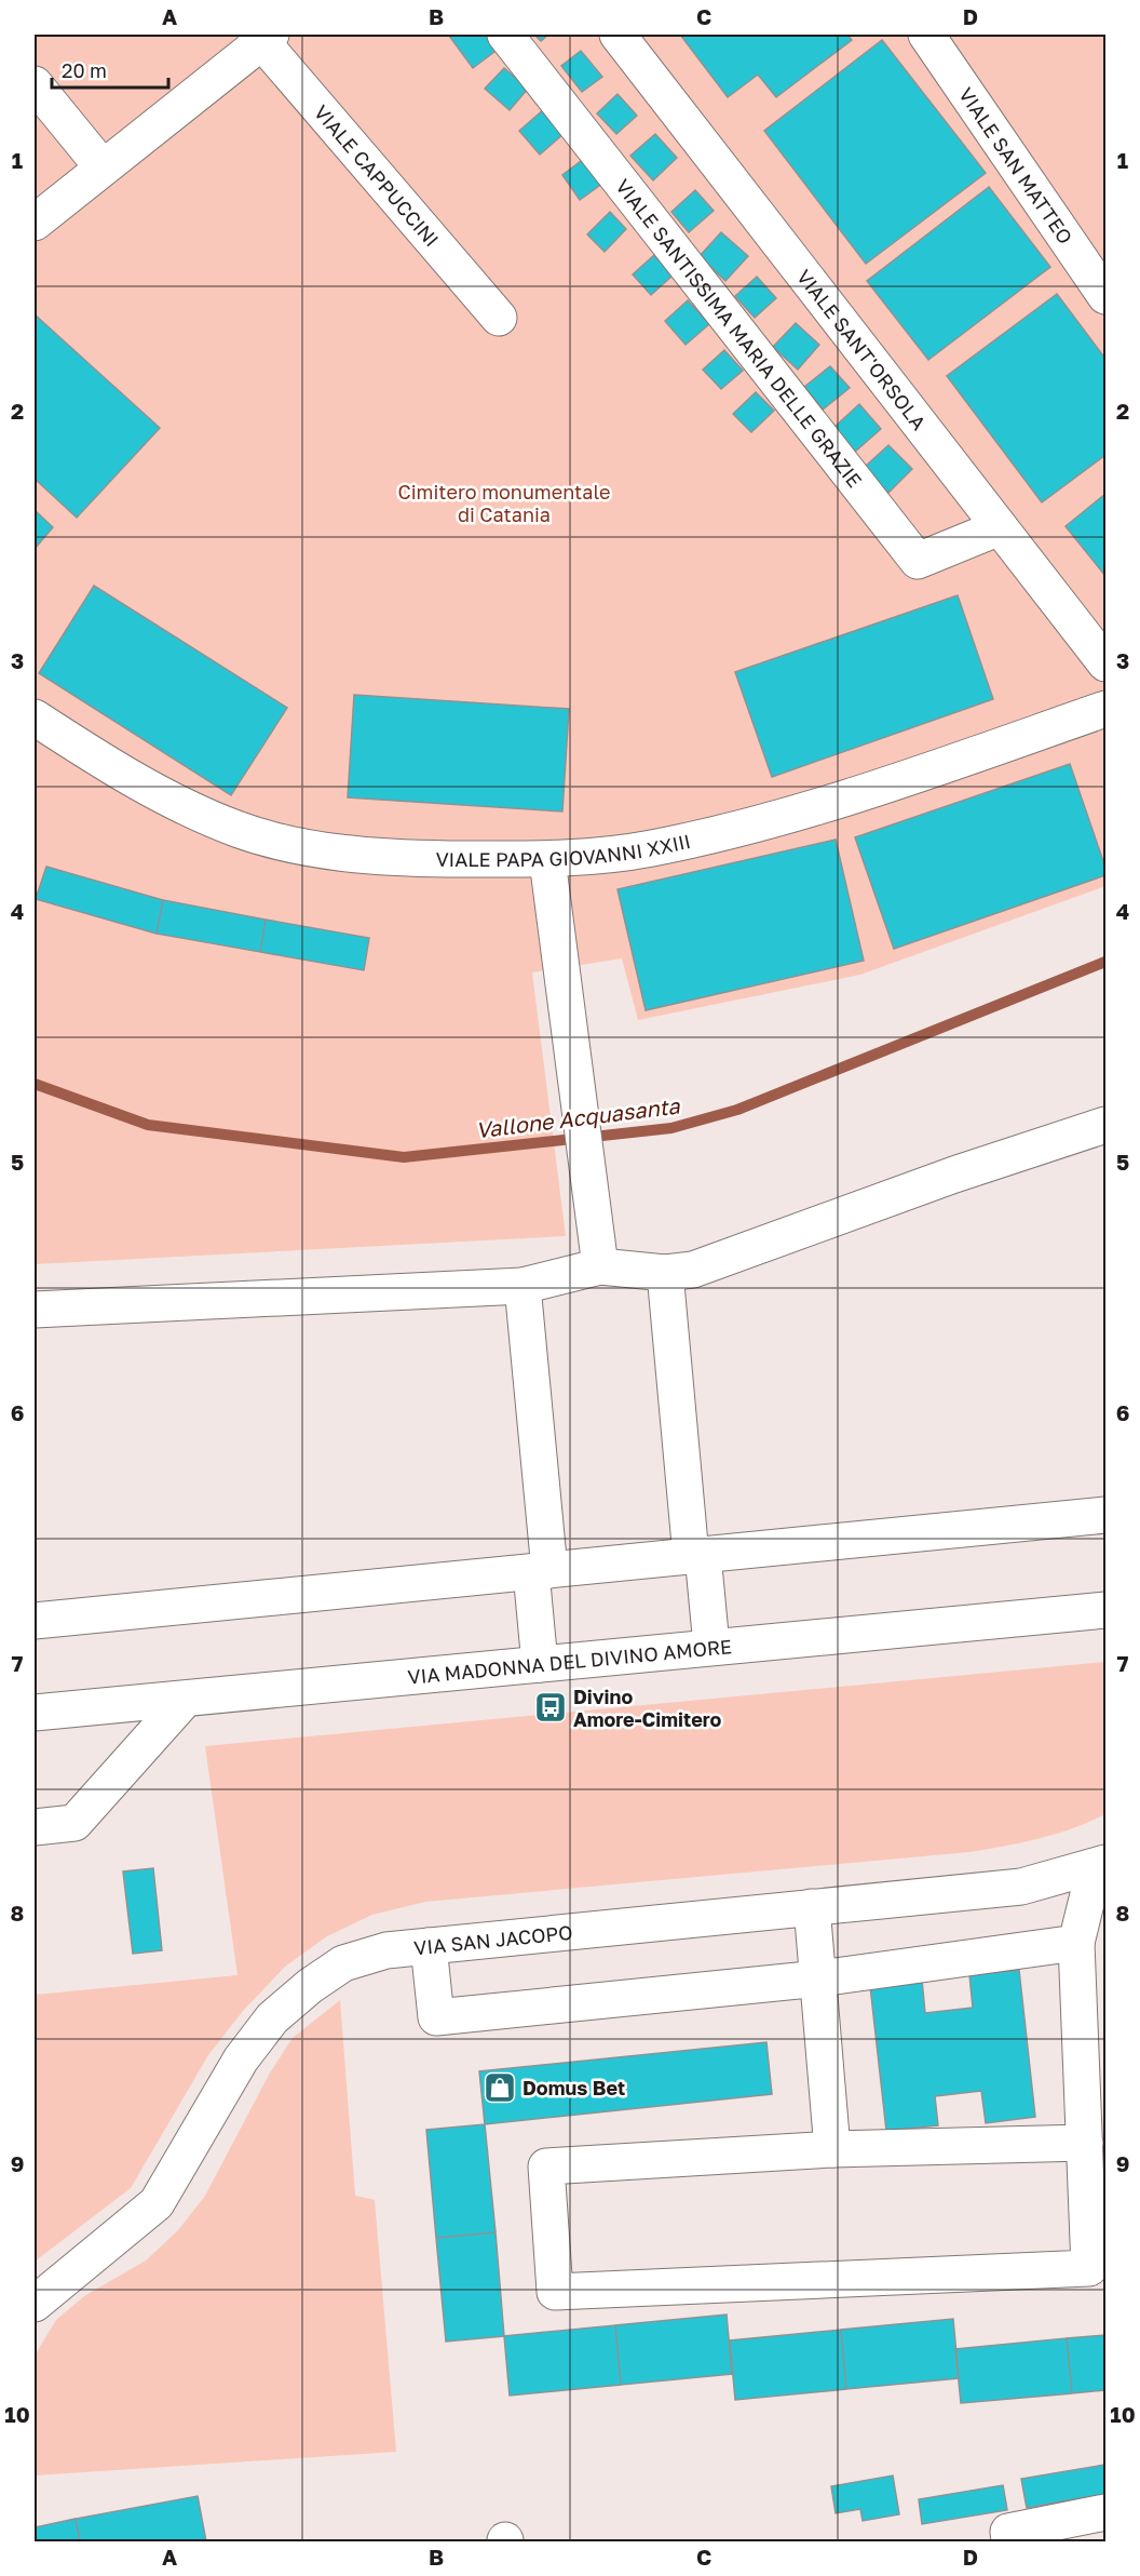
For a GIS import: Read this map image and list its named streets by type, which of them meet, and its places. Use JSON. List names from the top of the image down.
{
  "streets": {
    "street": [
      "VIALE SAN MATTEO",
      "VIALE CAPPUCCINI",
      "VIALE SANTISSIMA MARIA DELLE GRAZIE",
      "VIALE SANT'ORSOLA",
      "VIALE PAPA GIOVANNI XXIII",
      "VIA MADONNA DEL DIVINO AMORE",
      "VIA SAN JACOPO"
    ]
  },
  "crossings": [
    ["VIALE SANTISSIMA MARIA DELLE GRAZIE", "VIALE SANT'ORSOLA"]
  ],
  "water": ["Vallone Acquasanta"],
  "parks": ["Cimitero monumentale di Catania"],
  "places": {
    "bus stop": ["Divino Amore-Cimitero"],
    "shop": ["Domus Bet"]
  },
  "scale_bar": "20 m",
  "grid": {
    "columns": [
      "A",
      "B",
      "C",
      "D"
    ],
    "rows": [
      "1",
      "2",
      "3",
      "4",
      "5",
      "6",
      "7",
      "8",
      "9",
      "10"
    ]
  }
}
